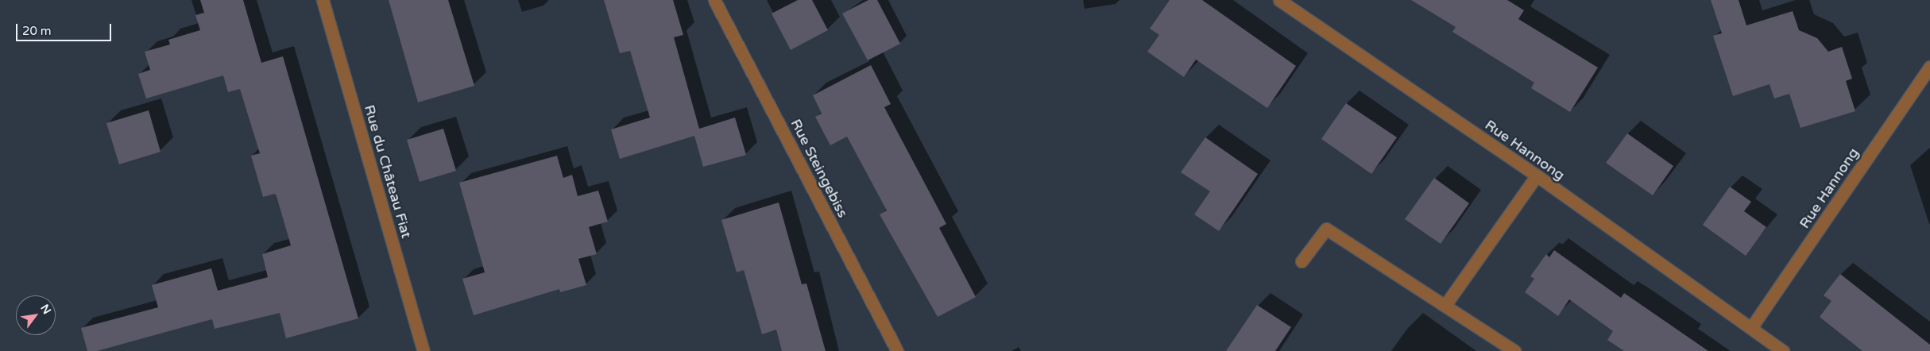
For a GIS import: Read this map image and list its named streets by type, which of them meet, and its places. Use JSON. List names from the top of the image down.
{
  "streets": {
    "street": ["Rue Hannong", "Rue Steingebiss", "Rue du Château Fiat"]
  },
  "scale_bar": "20 m",
  "north": "top right"
}
